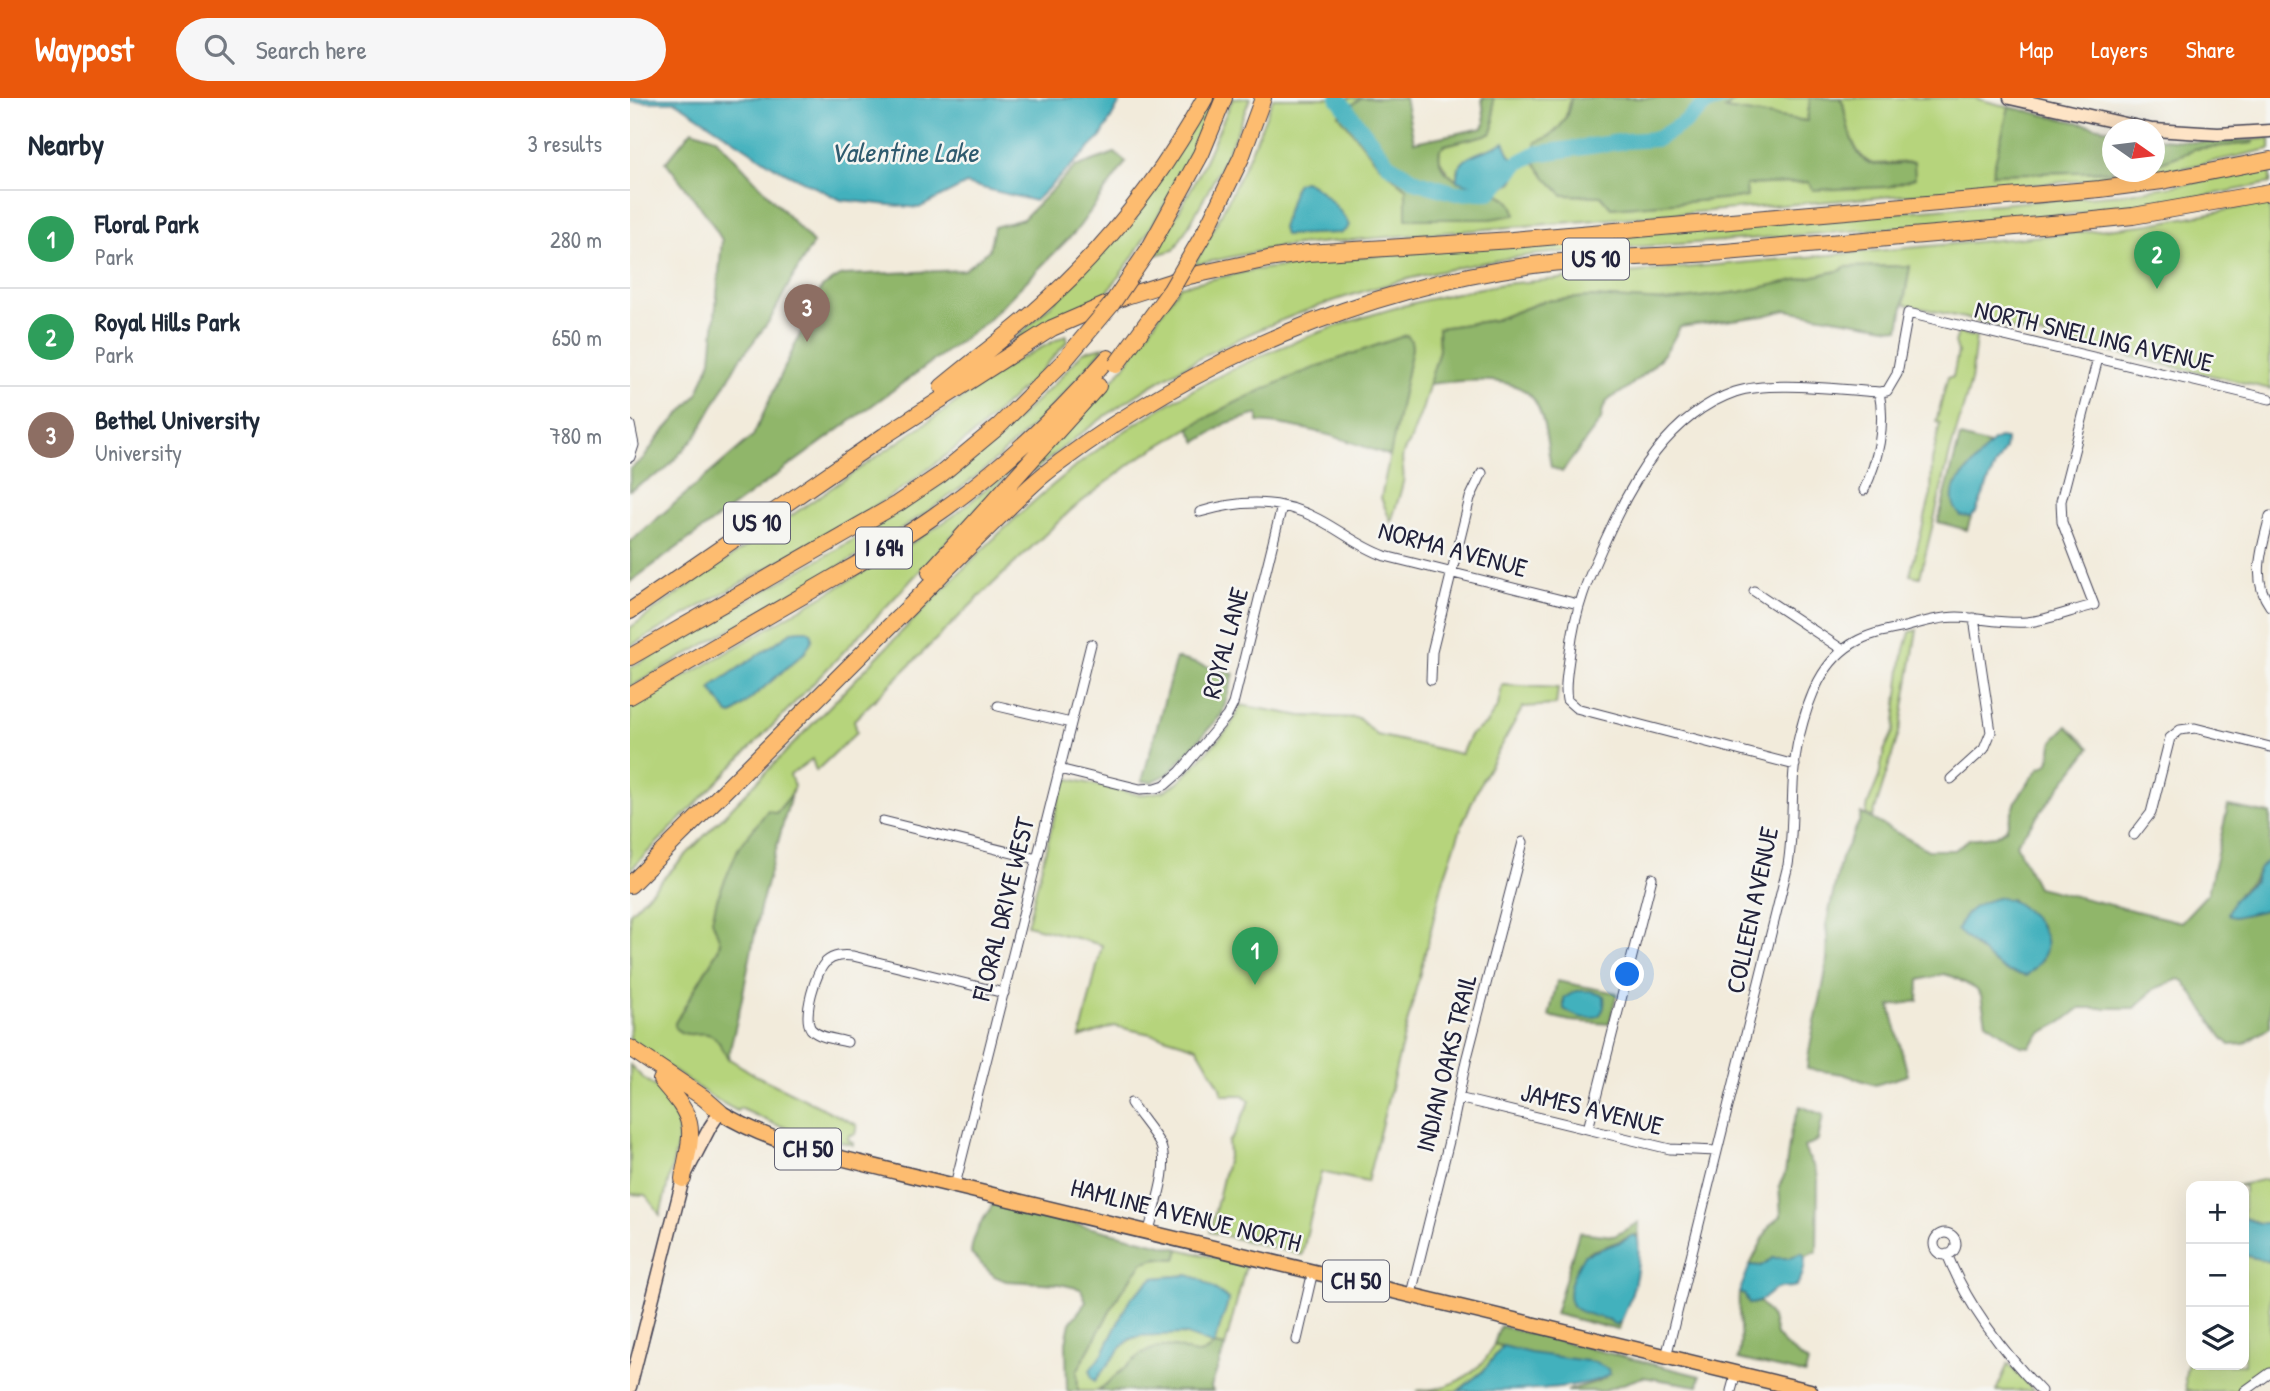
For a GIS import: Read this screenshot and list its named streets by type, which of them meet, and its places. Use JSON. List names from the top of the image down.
{
  "streets": {
    "highway": ["US 10", "I 694", "HAMLINE AVENUE NORTH"],
    "main road": ["CH 50"],
    "street": [
      "NORTH SNELLING AVENUE",
      "NORMA AVENUE",
      "ROYAL LANE",
      "FLORAL DRIVE WEST",
      "COLLEEN AVENUE",
      "INDIAN OAKS TRAIL",
      "JAMES AVENUE"
    ]
  },
  "crossings": [
    ["NORTH SNELLING AVENUE", "COLLEEN AVENUE"],
    ["NORMA AVENUE", "ROYAL LANE"],
    ["ROYAL LANE", "FLORAL DRIVE WEST"],
    ["FLORAL DRIVE WEST", "HAMLINE AVENUE NORTH"],
    ["COLLEEN AVENUE", "JAMES AVENUE"],
    ["COLLEEN AVENUE", "HAMLINE AVENUE NORTH"],
    ["INDIAN OAKS TRAIL", "JAMES AVENUE"],
    ["INDIAN OAKS TRAIL", "HAMLINE AVENUE NORTH"]
  ],
  "water": ["Valentine Lake"],
  "north": "right",
  "page": {
    "header": "Waypost",
    "search": "Search here",
    "nav": ["Map", "Layers", "Share"],
    "heading": ["Nearby", "3 results"],
    "list": [
      {
        "mark": "1",
        "name": "Floral Park",
        "note": "Park",
        "value": "280 m"
      },
      {
        "mark": "2",
        "name": "Royal Hills Park",
        "note": "Park",
        "value": "650 m"
      },
      {
        "mark": "3",
        "name": "Bethel University",
        "note": "University",
        "value": "780 m"
      }
    ],
    "pins": ["2", "3", "1"],
    "map_buttons": ["+", "−"]
  }
}
